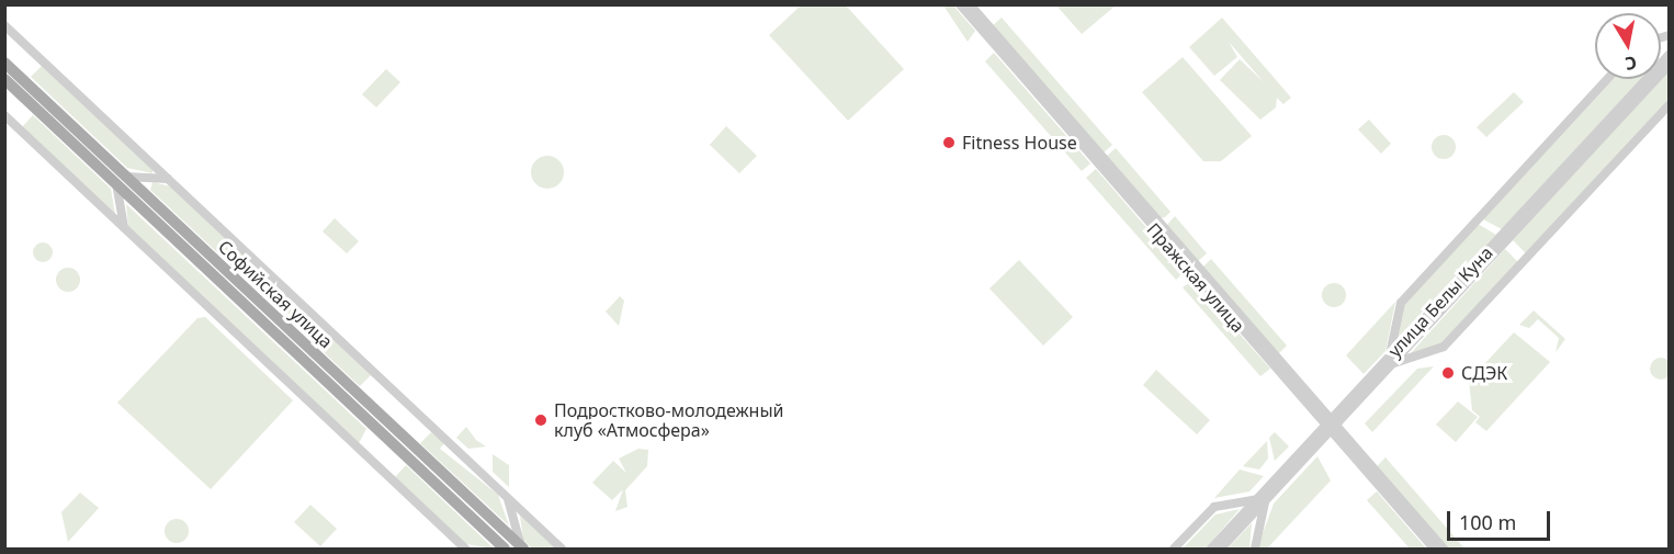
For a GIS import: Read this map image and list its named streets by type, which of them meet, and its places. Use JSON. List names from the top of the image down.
{
  "streets": {
    "main road": ["Софийская улица"],
    "street": ["Пражская улица", "улица Белы Куна"]
  },
  "crossings": [
    ["Пражская улица", "улица Белы Куна"]
  ],
  "places": ["Fitness House", "СДЭК", "Подростково-молодежный клуб «Атмосфера»"],
  "scale_bar": "100 m",
  "north": "bottom"
}
